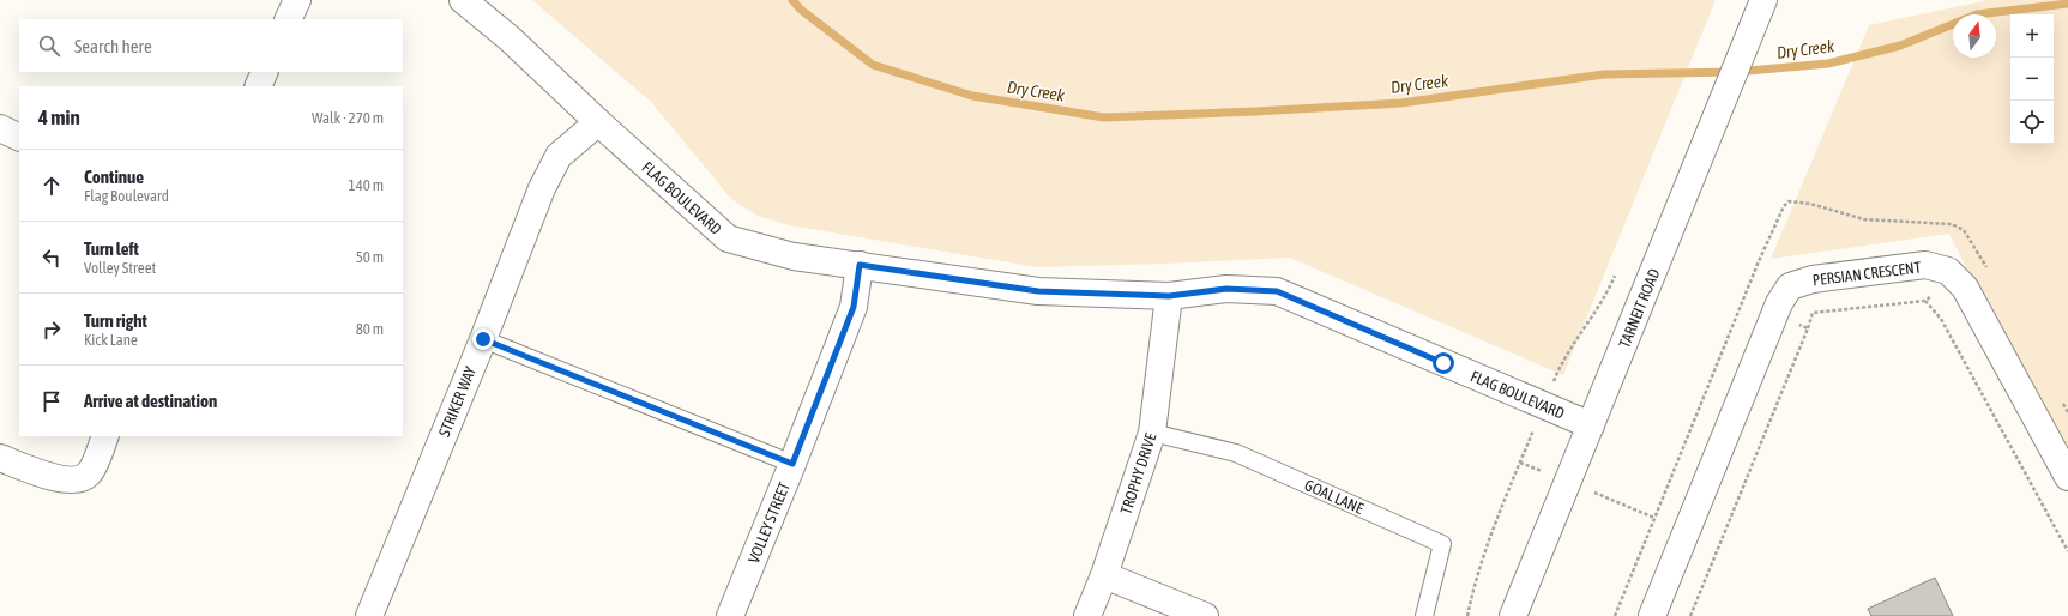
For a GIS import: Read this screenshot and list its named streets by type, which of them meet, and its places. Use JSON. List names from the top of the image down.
{
  "streets": {
    "street": [
      "FLAG BOULEVARD",
      "PERSIAN CRESCENT",
      "TARNEIT ROAD",
      "STRIKER WAY",
      "TROPHY DRIVE",
      "VOLLEY STREET"
    ],
    "lane": ["GOAL LANE"]
  },
  "crossings": [
    ["FLAG BOULEVARD", "TARNEIT ROAD"],
    ["FLAG BOULEVARD", "STRIKER WAY"],
    ["FLAG BOULEVARD", "TROPHY DRIVE"],
    ["FLAG BOULEVARD", "VOLLEY STREET"],
    ["TROPHY DRIVE", "GOAL LANE"]
  ],
  "water": ["Dry Creek"],
  "north": "top",
  "page": {
    "map_buttons": ["+", "−"],
    "search": "Search here",
    "heading": ["4 min", "Walk · 270 m"],
    "list": [
      ["Continue", "Flag Boulevard", "140 m"],
      ["Turn left", "Volley Street", "50 m"],
      ["Turn right", "Kick Lane", "80 m"],
      "Arrive at destination"
    ]
  }
}
